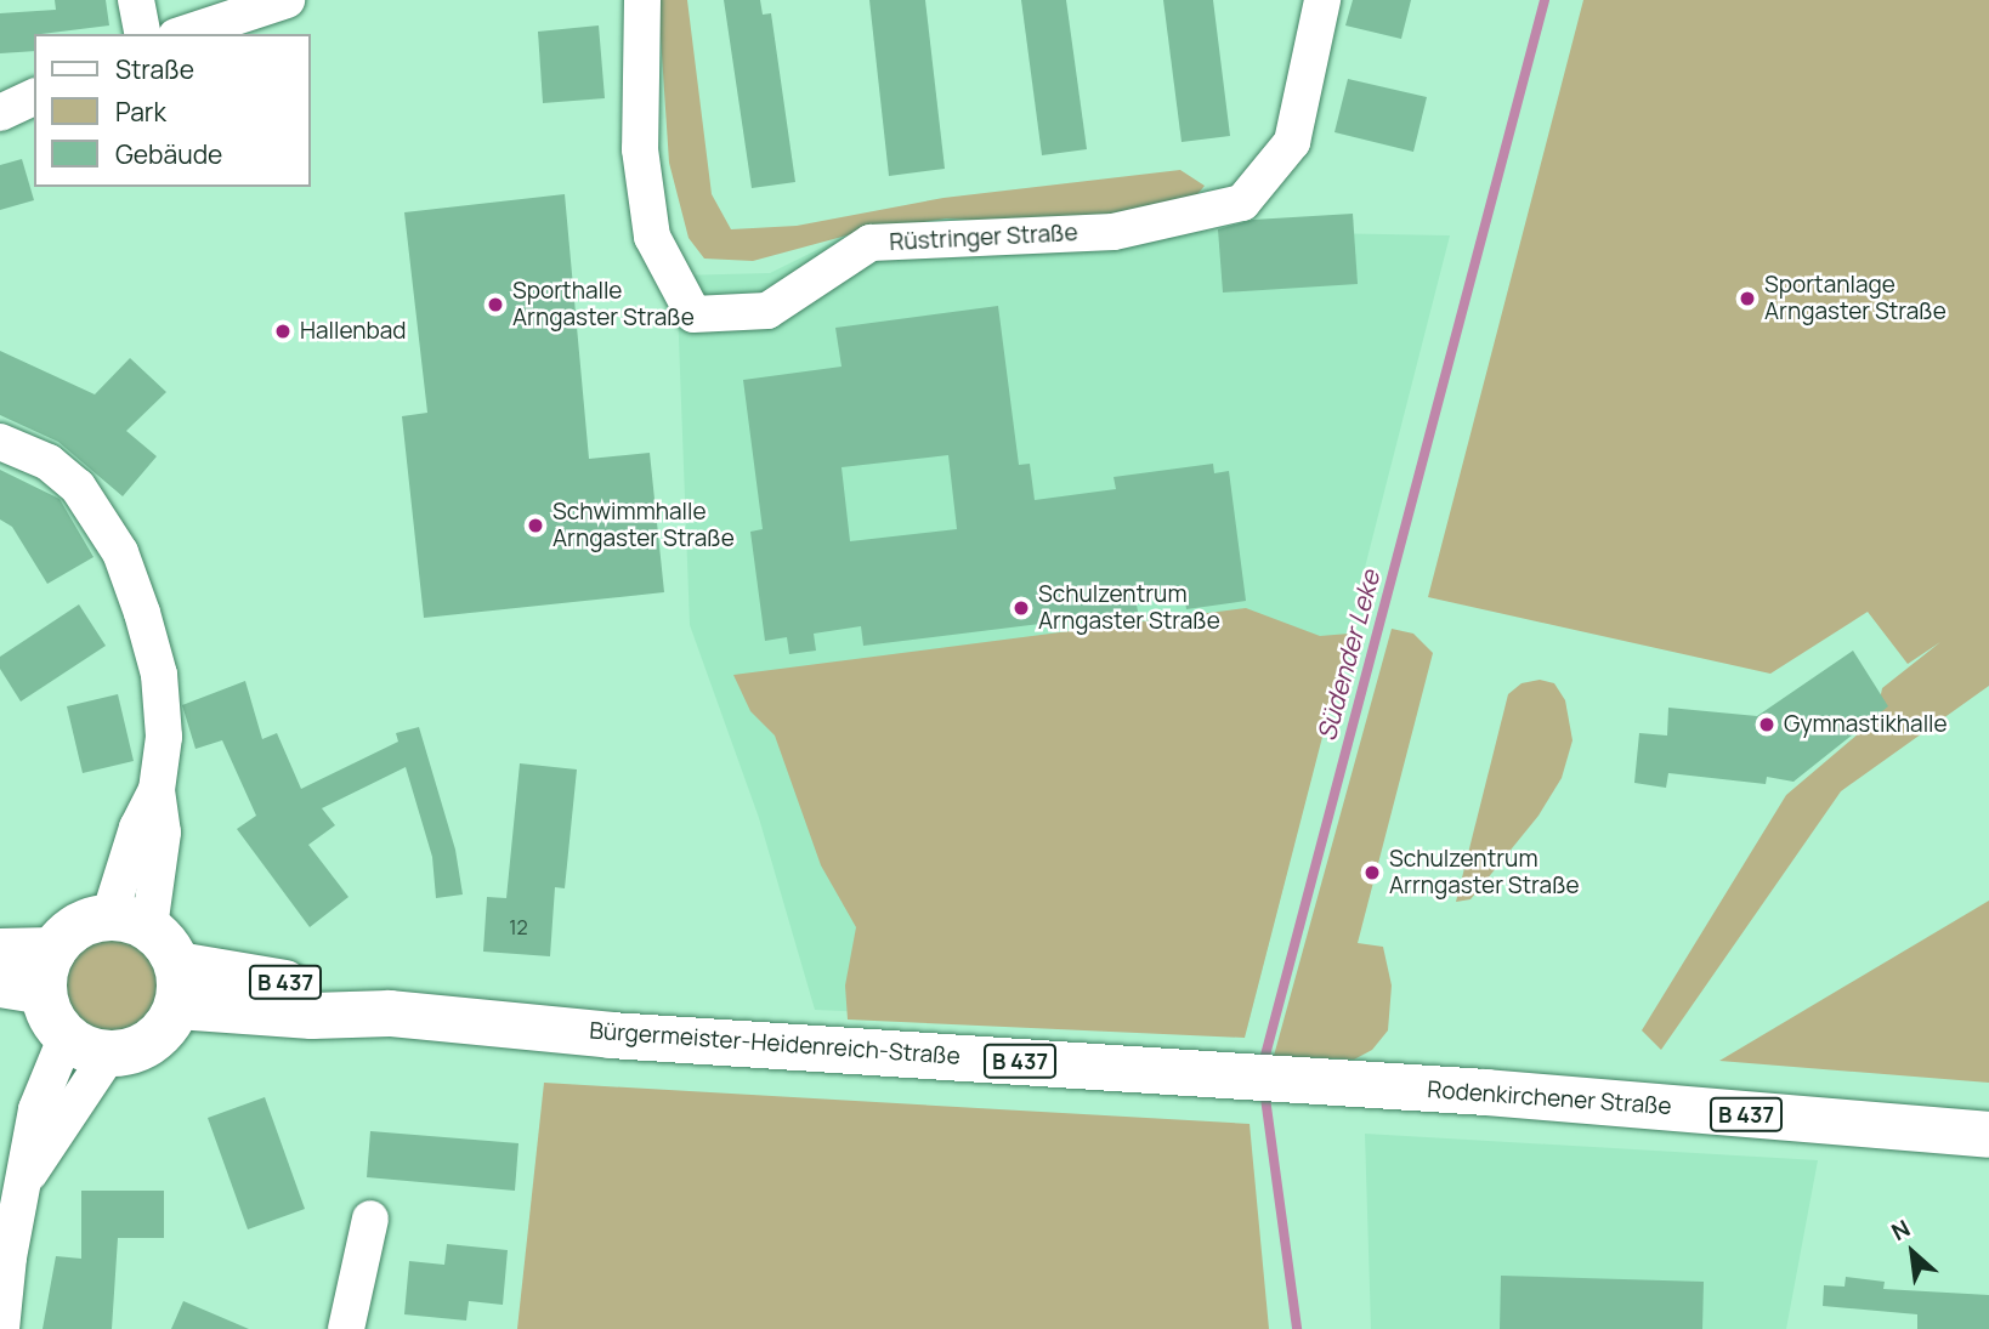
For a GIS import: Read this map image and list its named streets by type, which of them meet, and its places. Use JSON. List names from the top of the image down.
{
  "streets": {
    "main road": ["B 437", "Bürgermeister-Heidenreich-Straße", "Rodenkirchener Straße"],
    "street": ["Rüstringer Straße"]
  },
  "crossings": [
    ["Bürgermeister-Heidenreich-Straße", "Rodenkirchener Straße"]
  ],
  "water": ["Südender Leke"],
  "places": [
    "Sportanlage Arngaster Straße",
    "Sporthalle Arngaster Straße",
    "Hallenbad",
    "Schwimmhalle Arngaster Straße",
    "Schulzentrum Arngaster Straße",
    "Gymnastikhalle",
    "Schulzentrum Arrngaster Straße"
  ],
  "house_numbers": ["12"],
  "legend": ["Straße", "Park", "Gebäude"],
  "north": "top left"
}
